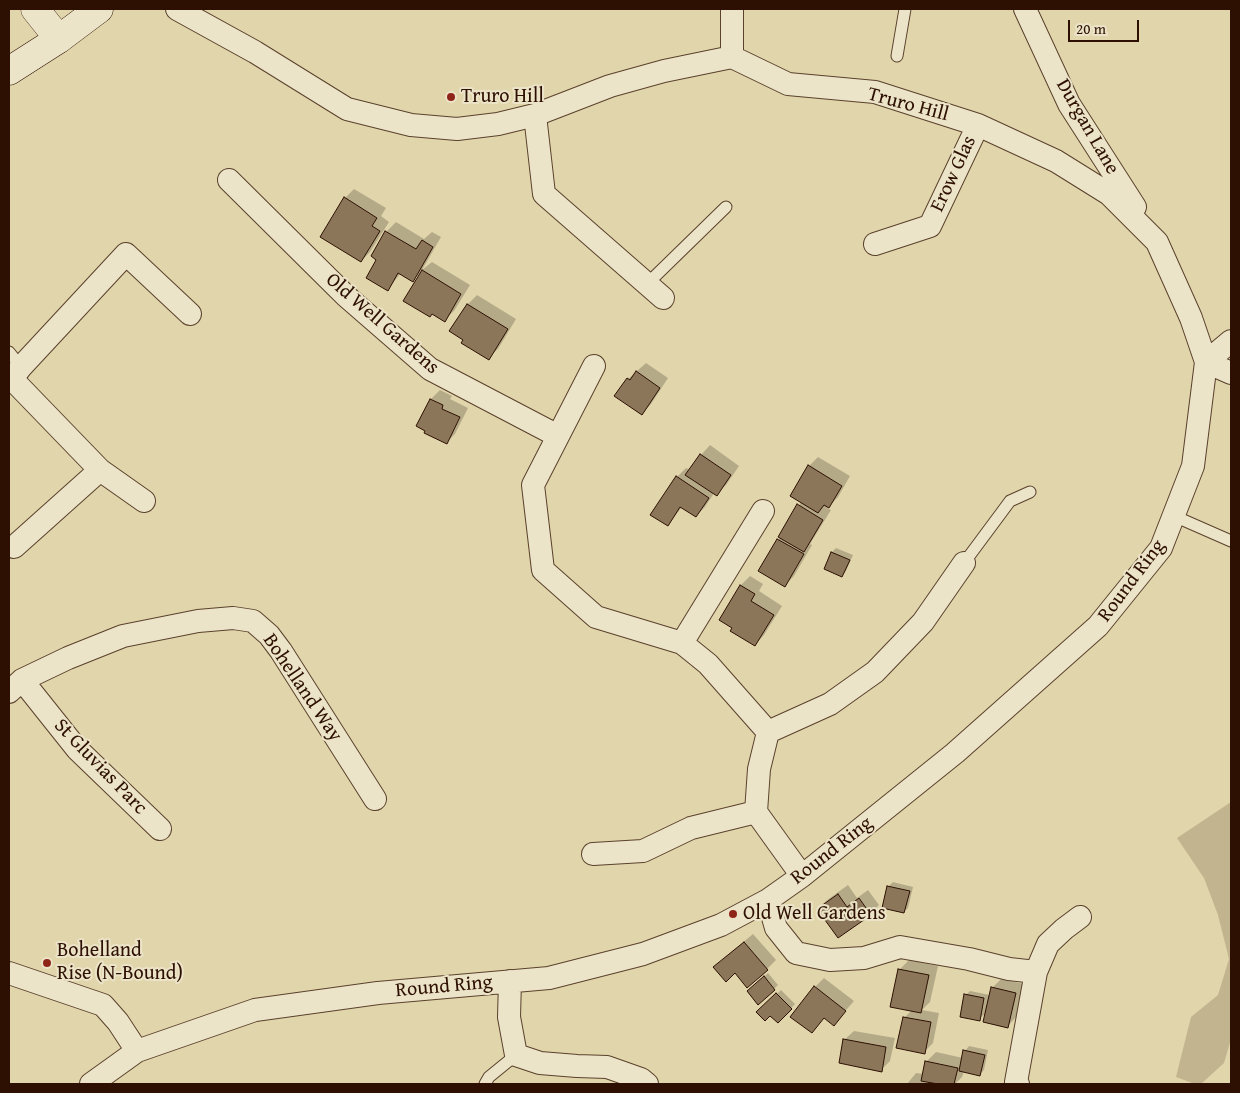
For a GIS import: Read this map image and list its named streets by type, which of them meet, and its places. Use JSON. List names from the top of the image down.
{
  "streets": {
    "street": [
      "Truro Hill",
      "Durgan Lane",
      "Erow Glas",
      "Old Well Gardens",
      "Round Ring",
      "Bohelland Way",
      "St Gluvias Parc"
    ]
  },
  "crossings": [
    ["Truro Hill", "Durgan Lane"],
    ["Truro Hill", "Erow Glas"],
    ["Truro Hill", "Round Ring"],
    ["Bohelland Way", "St Gluvias Parc"]
  ],
  "places": ["Truro Hill", "Old Well Gardens", "Bohelland Rise (N-Bound)"],
  "scale_bar": "20 m"
}
